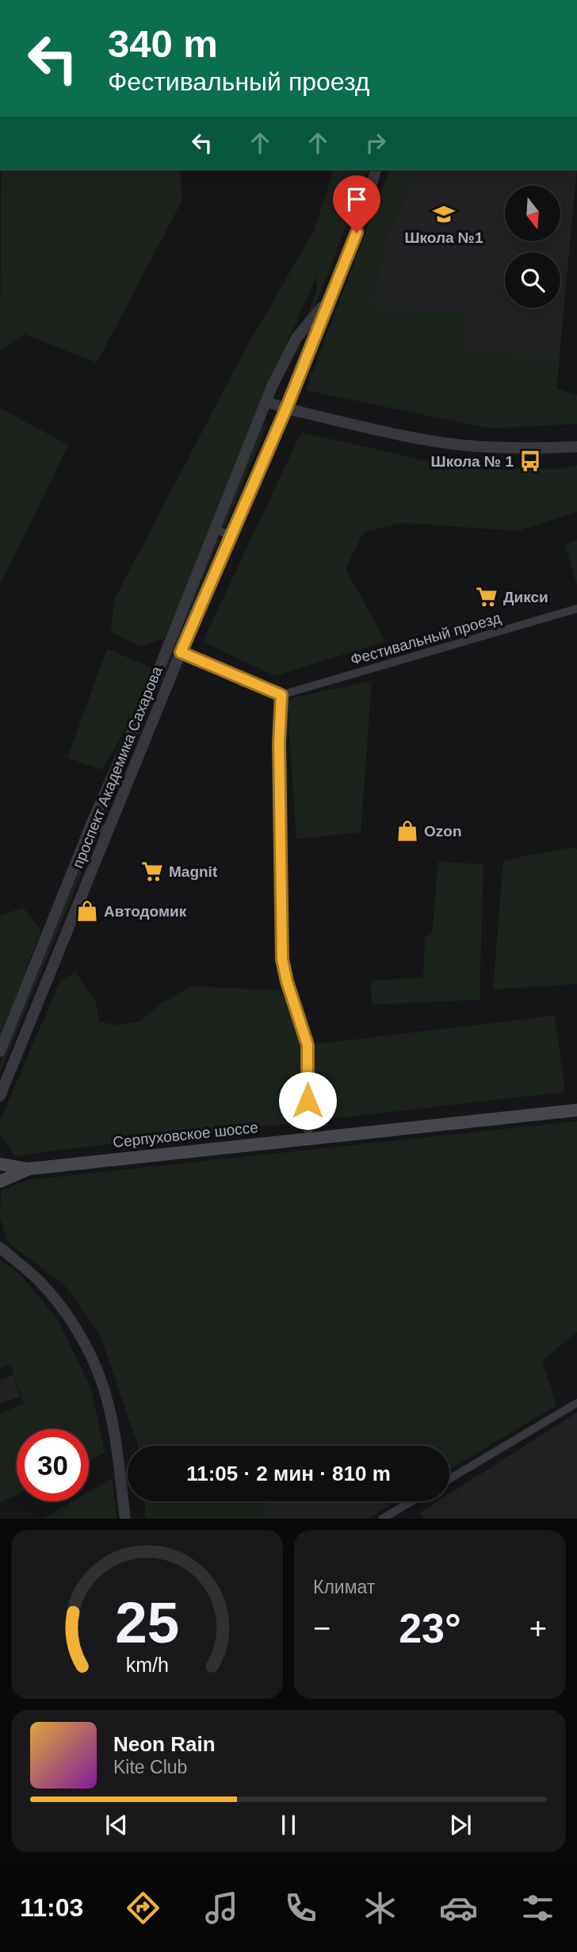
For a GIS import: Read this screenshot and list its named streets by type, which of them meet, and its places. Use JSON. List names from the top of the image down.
{
  "streets": {
    "main road": ["Серпуховское шоссе"],
    "street": ["Фестивальный проезд", "проспект Академика Сахарова"]
  },
  "places": {
    "school or university": ["Школа №1"],
    "bus stop": ["Школа № 1"],
    "supermarket": ["Дикси", "Magnit"],
    "shop": ["Ozon", "Автодомик"]
  },
  "north": "bottom",
  "page": {
    "turn": ["340 m", "Фестивальный проезд"],
    "limit": "30",
    "trip": "11:05 · 2 мин · 810 m",
    "tile": "Климат",
    "heat": ["−", "23°", "+"],
    "song": ["Neon Rain", "Kite Club"],
    "tabs": "11:03",
    "gauge": ["25", "km/h"]
  }
}
